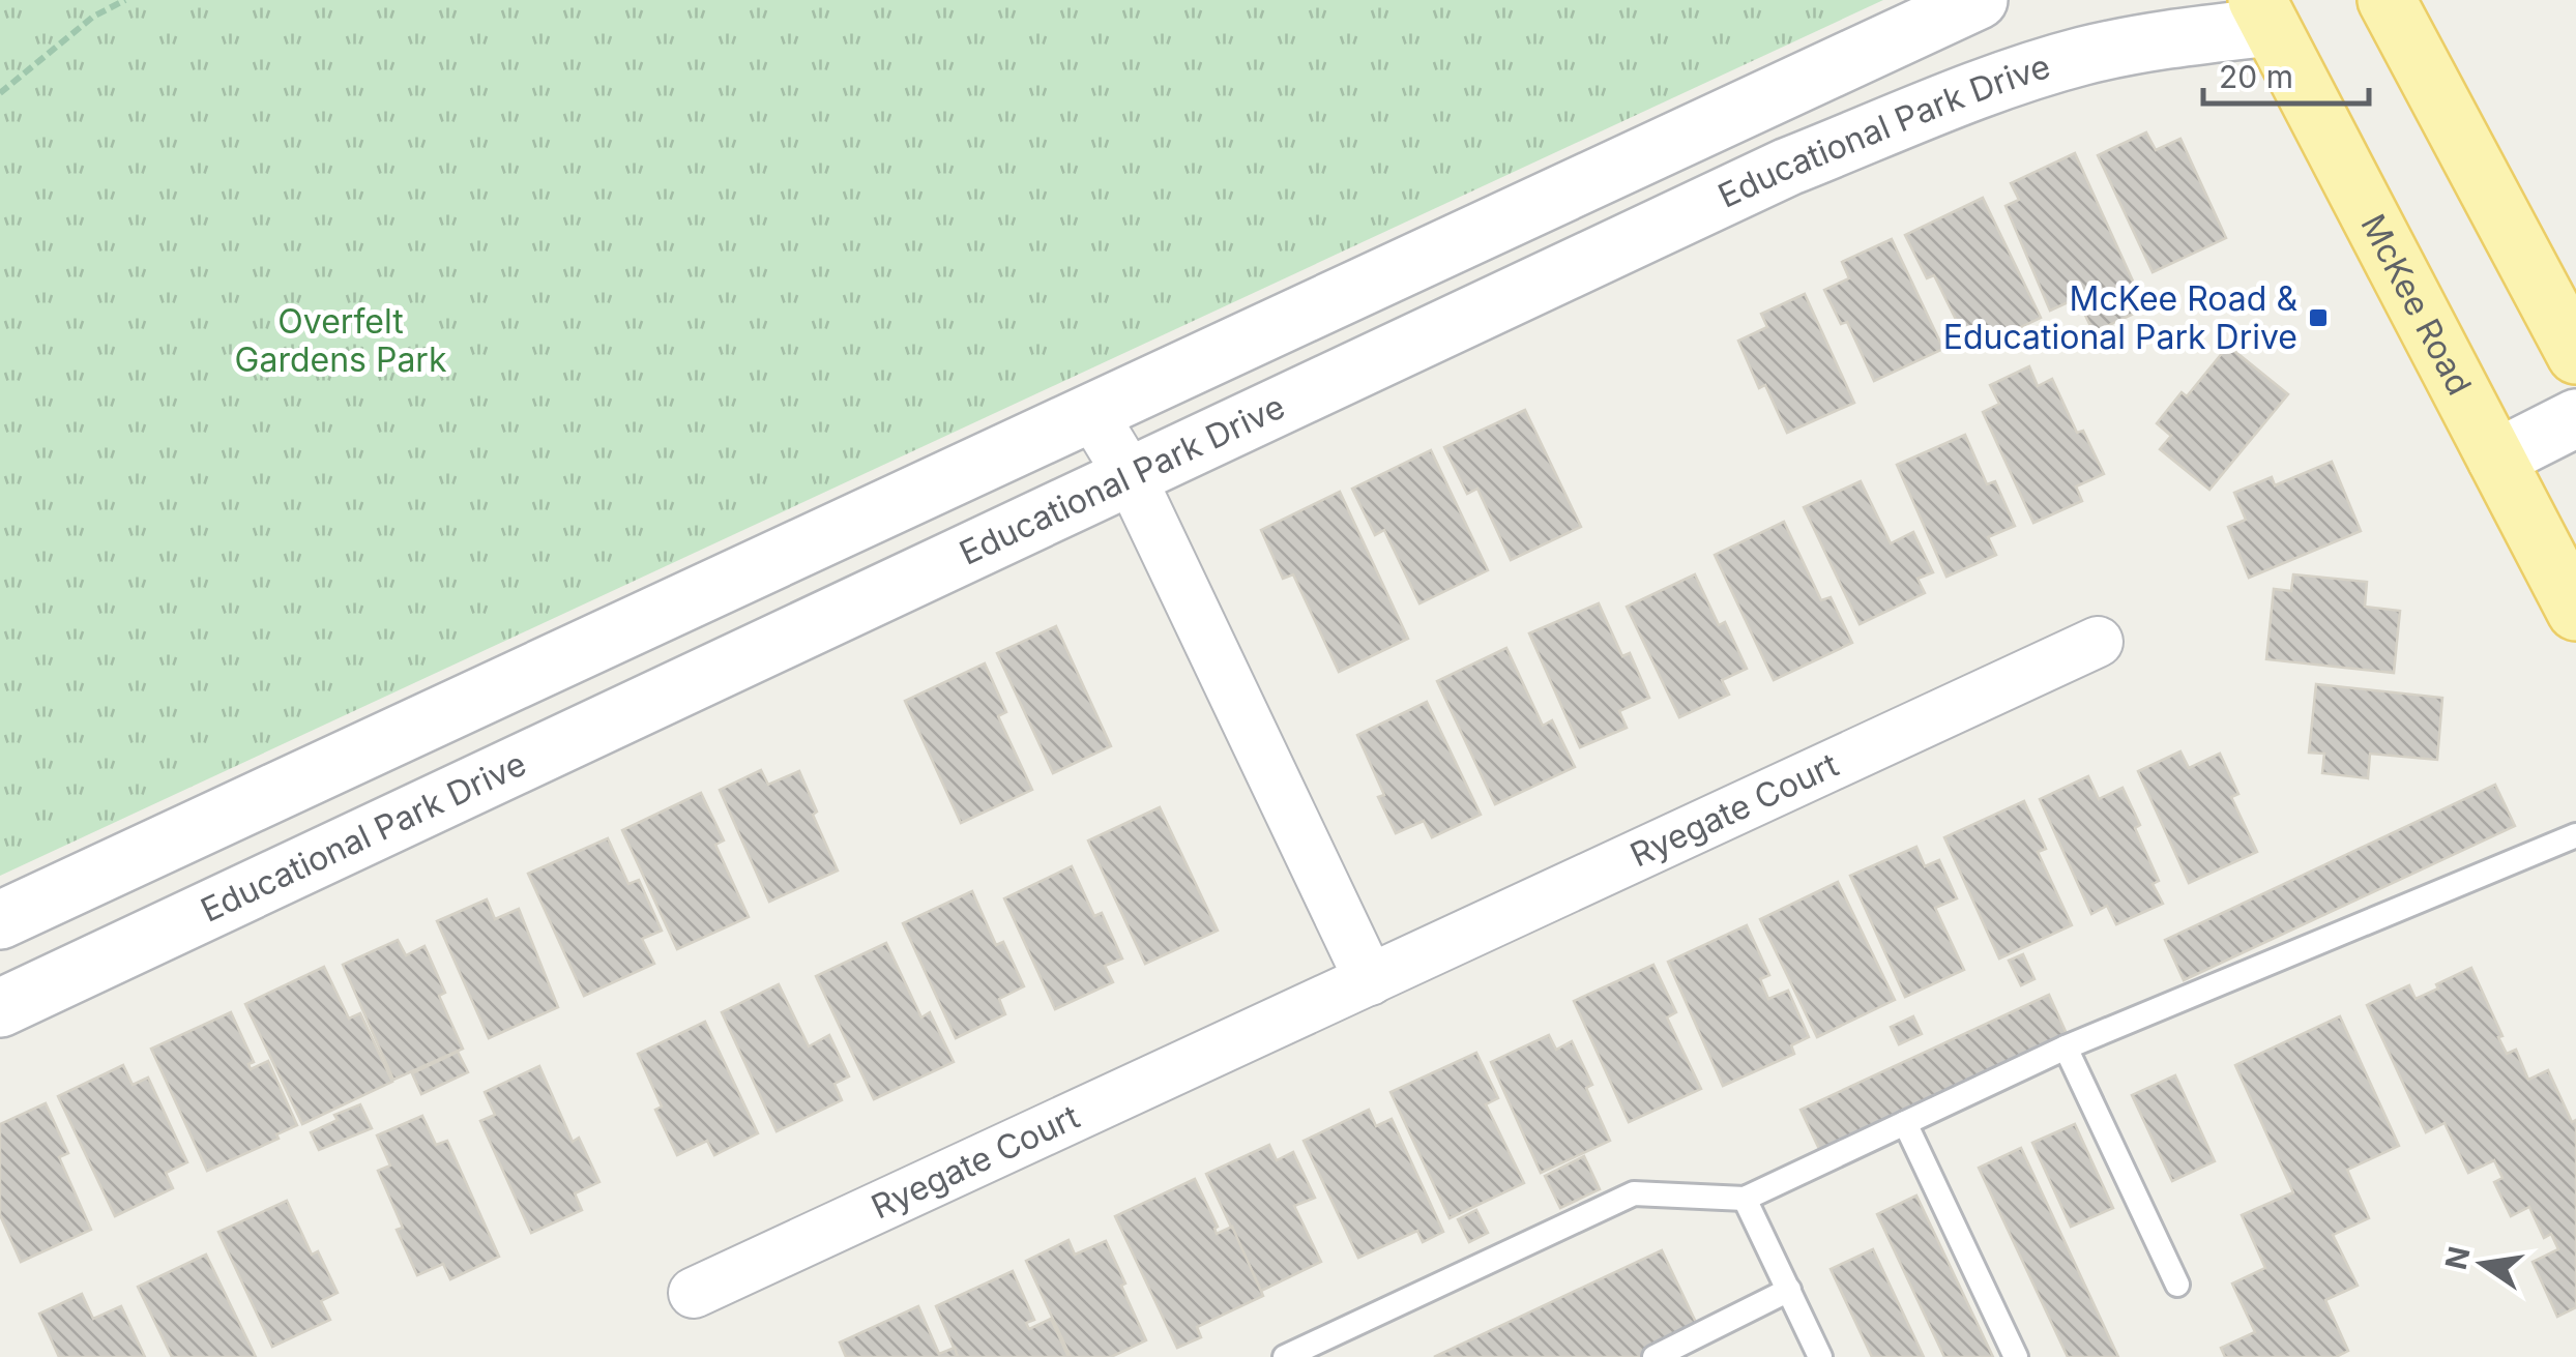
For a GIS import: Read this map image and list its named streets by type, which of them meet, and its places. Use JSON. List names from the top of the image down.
{
  "streets": {
    "main road": ["McKee Road"],
    "street": ["Educational Park Drive", "Ryegate Court"]
  },
  "crossings": [
    ["Educational Park Drive", "McKee Road"]
  ],
  "parks": ["Overfelt Gardens Park"],
  "places": {
    "transit": ["McKee Road & Educational Park Drive"]
  },
  "scale_bar": "20 m",
  "north": "left"
}
